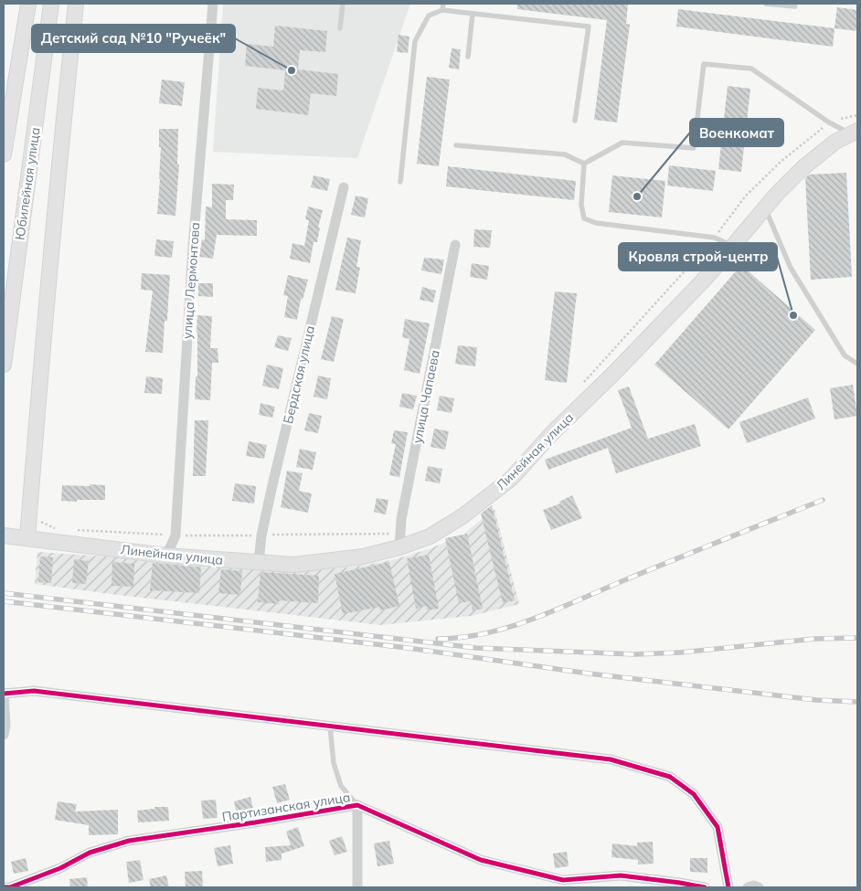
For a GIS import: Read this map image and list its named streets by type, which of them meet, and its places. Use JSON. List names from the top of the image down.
{
  "streets": {
    "main road": ["Юбилейная улица", "Линейная улица"],
    "street": [
      "улица Лермонтова",
      "Бердская улица",
      "улица Чапаева",
      "Партизанская улица"
    ]
  },
  "crossings": [
    ["улица Лермонтова", "Линейная улица"],
    ["Бердская улица", "Линейная улица"],
    ["улица Чапаева", "Линейная улица"]
  ],
  "places": ["Детский сад №10 \"Ручеёк\"", "Военкомат", "Кровля строй-центр"]
}
